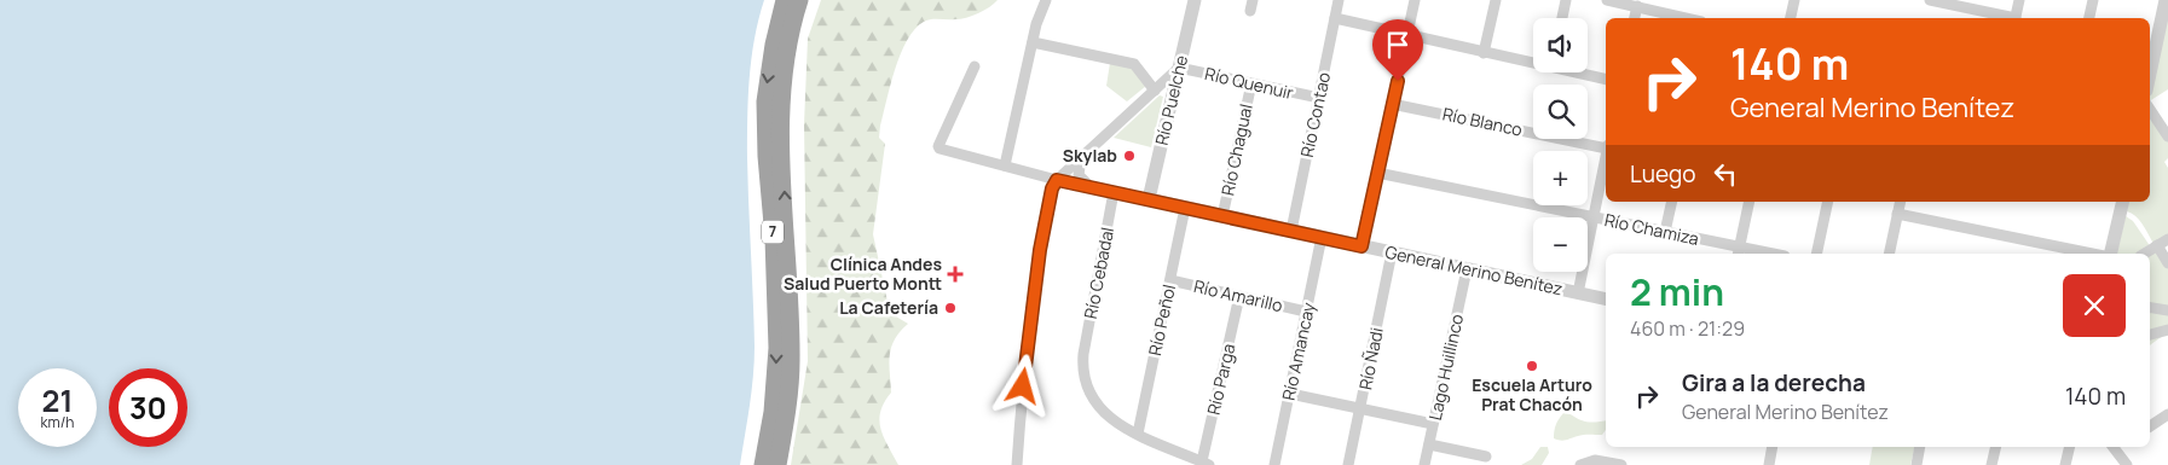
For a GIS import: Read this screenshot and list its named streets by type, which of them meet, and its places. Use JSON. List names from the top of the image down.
{
  "streets": {
    "highway": ["7"],
    "street": [
      "Río Quenuir",
      "Río Puelche",
      "Río Contao",
      "Río Blanco",
      "Río Chagual",
      "Río Chamiza",
      "General Merino Benítez",
      "Río Cebadal",
      "Río Amarillo",
      "Río Peñol",
      "Río Amancay",
      "Río Ñadi",
      "Lago Huillinco",
      "Río Parga"
    ]
  },
  "crossings": [
    ["Río Quenuir", "Río Puelche"],
    ["Río Quenuir", "Río Contao"],
    ["Río Quenuir", "Río Chagual"],
    ["Río Puelche", "General Merino Benítez"],
    ["Río Contao", "General Merino Benítez"],
    ["Río Chagual", "General Merino Benítez"],
    ["General Merino Benítez", "Río Cebadal"],
    ["General Merino Benítez", "Río Peñol"],
    ["General Merino Benítez", "Río Amancay"],
    ["General Merino Benítez", "Río Ñadi"],
    ["General Merino Benítez", "Lago Huillinco"],
    ["Río Cebadal", "Río Peñol"],
    ["Río Cebadal", "Río Parga"],
    ["Río Amarillo", "Río Peñol"],
    ["Río Amarillo", "Río Amancay"],
    ["Río Amarillo", "Río Parga"]
  ],
  "places": {
    "other": ["Skylab", "La Cafetería", "Escuela Arturo Prat Chacón"],
    "health": ["Clínica Andes Salud Puerto Montt"]
  },
  "page": {
    "map_buttons": ["+", "−"],
    "turn": ["140 m", "General Merino Benítez"],
    "then": "Luego",
    "heading": ["2 min", "460 m · 21:29"],
    "list": [
      {
        "name": "Gira a la derecha",
        "note": "General Merino Benítez",
        "value": "140 m"
      }
    ],
    "speed": "21 km/h",
    "limit": "30"
  }
}
